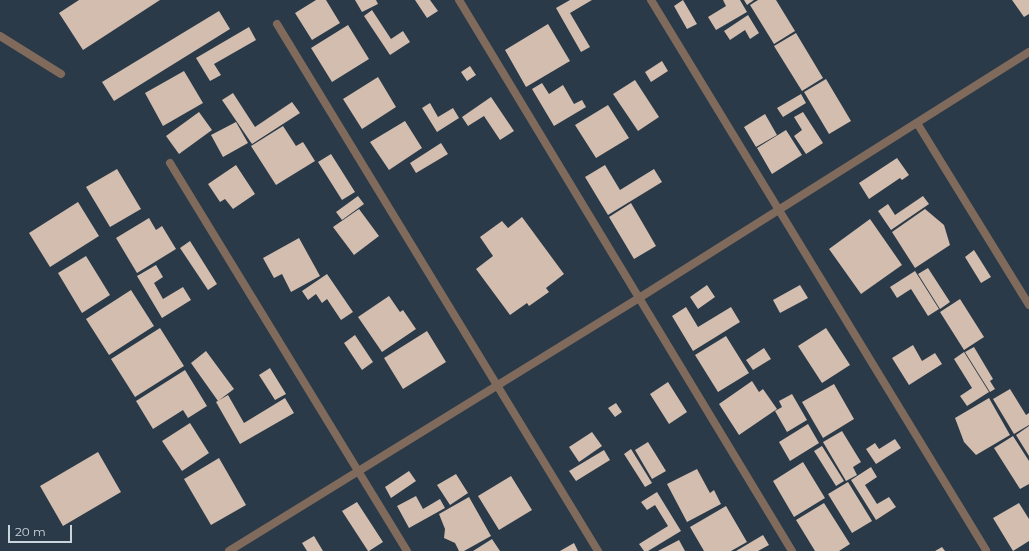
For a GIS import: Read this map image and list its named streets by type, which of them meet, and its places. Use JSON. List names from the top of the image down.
{
  "scale_bar": "20 m"
}
